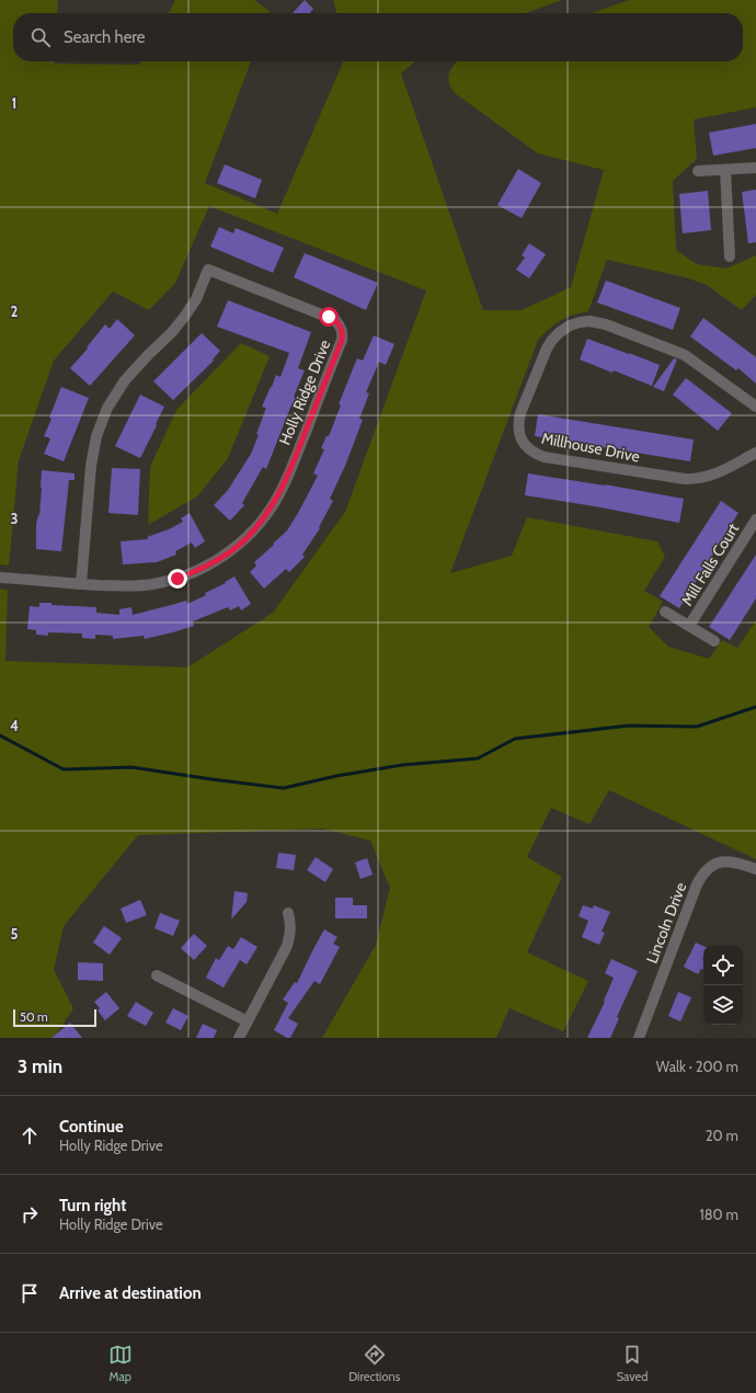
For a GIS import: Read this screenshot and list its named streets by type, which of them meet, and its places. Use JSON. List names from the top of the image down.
{
  "streets": {
    "street": [
      "Holly Ridge Drive",
      "Millhouse Drive",
      "Mill Falls Court",
      "Lincoln Drive"
    ]
  },
  "scale_bar": "50 m",
  "page": {
    "search": "Search here",
    "scale": "50 m",
    "heading": ["3 min", "Walk · 200 m"],
    "list": [
      ["Continue", "Holly Ridge Drive", "20 m"],
      ["Turn right", "Holly Ridge Drive", "180 m"],
      "Arrive at destination"
    ],
    "nav": ["Map", "Directions", "Saved"]
  },
  "grid": {
    "rows": [
      "1",
      "2",
      "3",
      "4",
      "5"
    ]
  }
}
